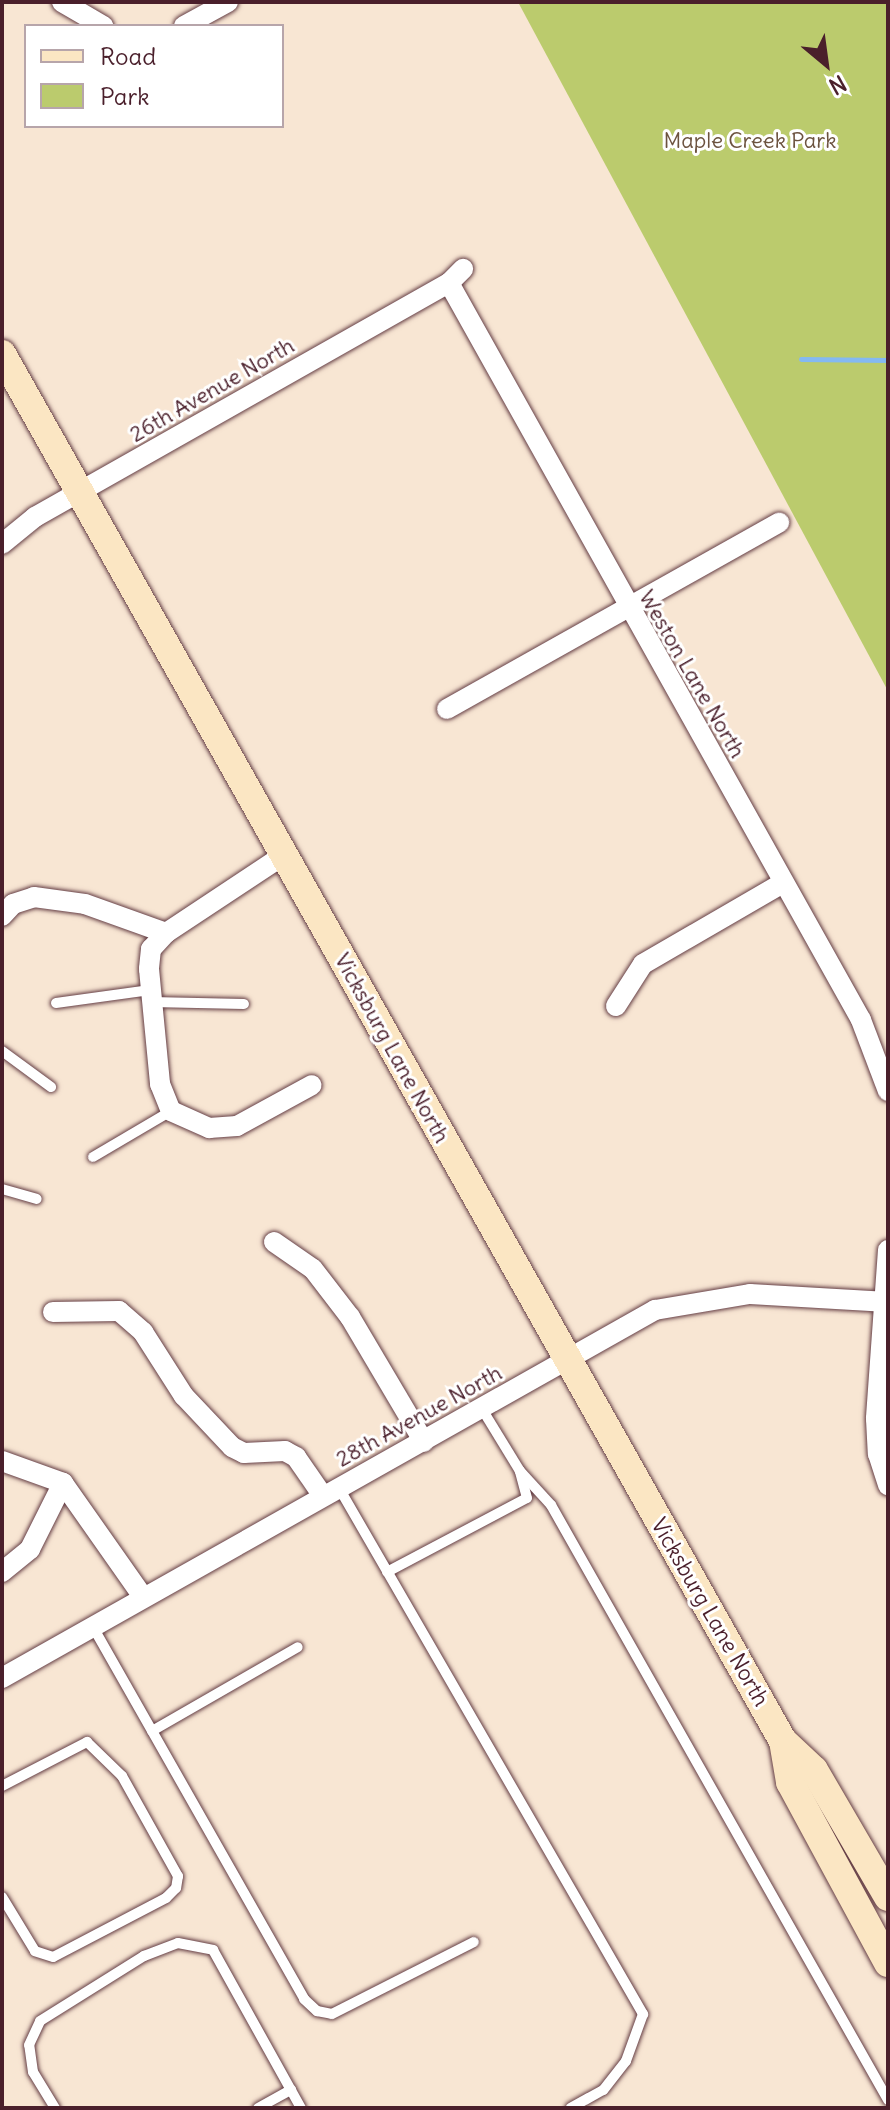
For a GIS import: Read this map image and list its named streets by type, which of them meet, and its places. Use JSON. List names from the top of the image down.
{
  "streets": {
    "main road": ["Vicksburg Lane North"],
    "street": ["26th Avenue North", "Weston Lane North", "28th Avenue North"]
  },
  "crossings": [
    ["26th Avenue North", "Weston Lane North"],
    ["26th Avenue North", "Vicksburg Lane North"],
    ["Vicksburg Lane North", "28th Avenue North"]
  ],
  "parks": ["Maple Creek Park"],
  "legend": ["Road", "Park"],
  "north": "bottom right"
}
